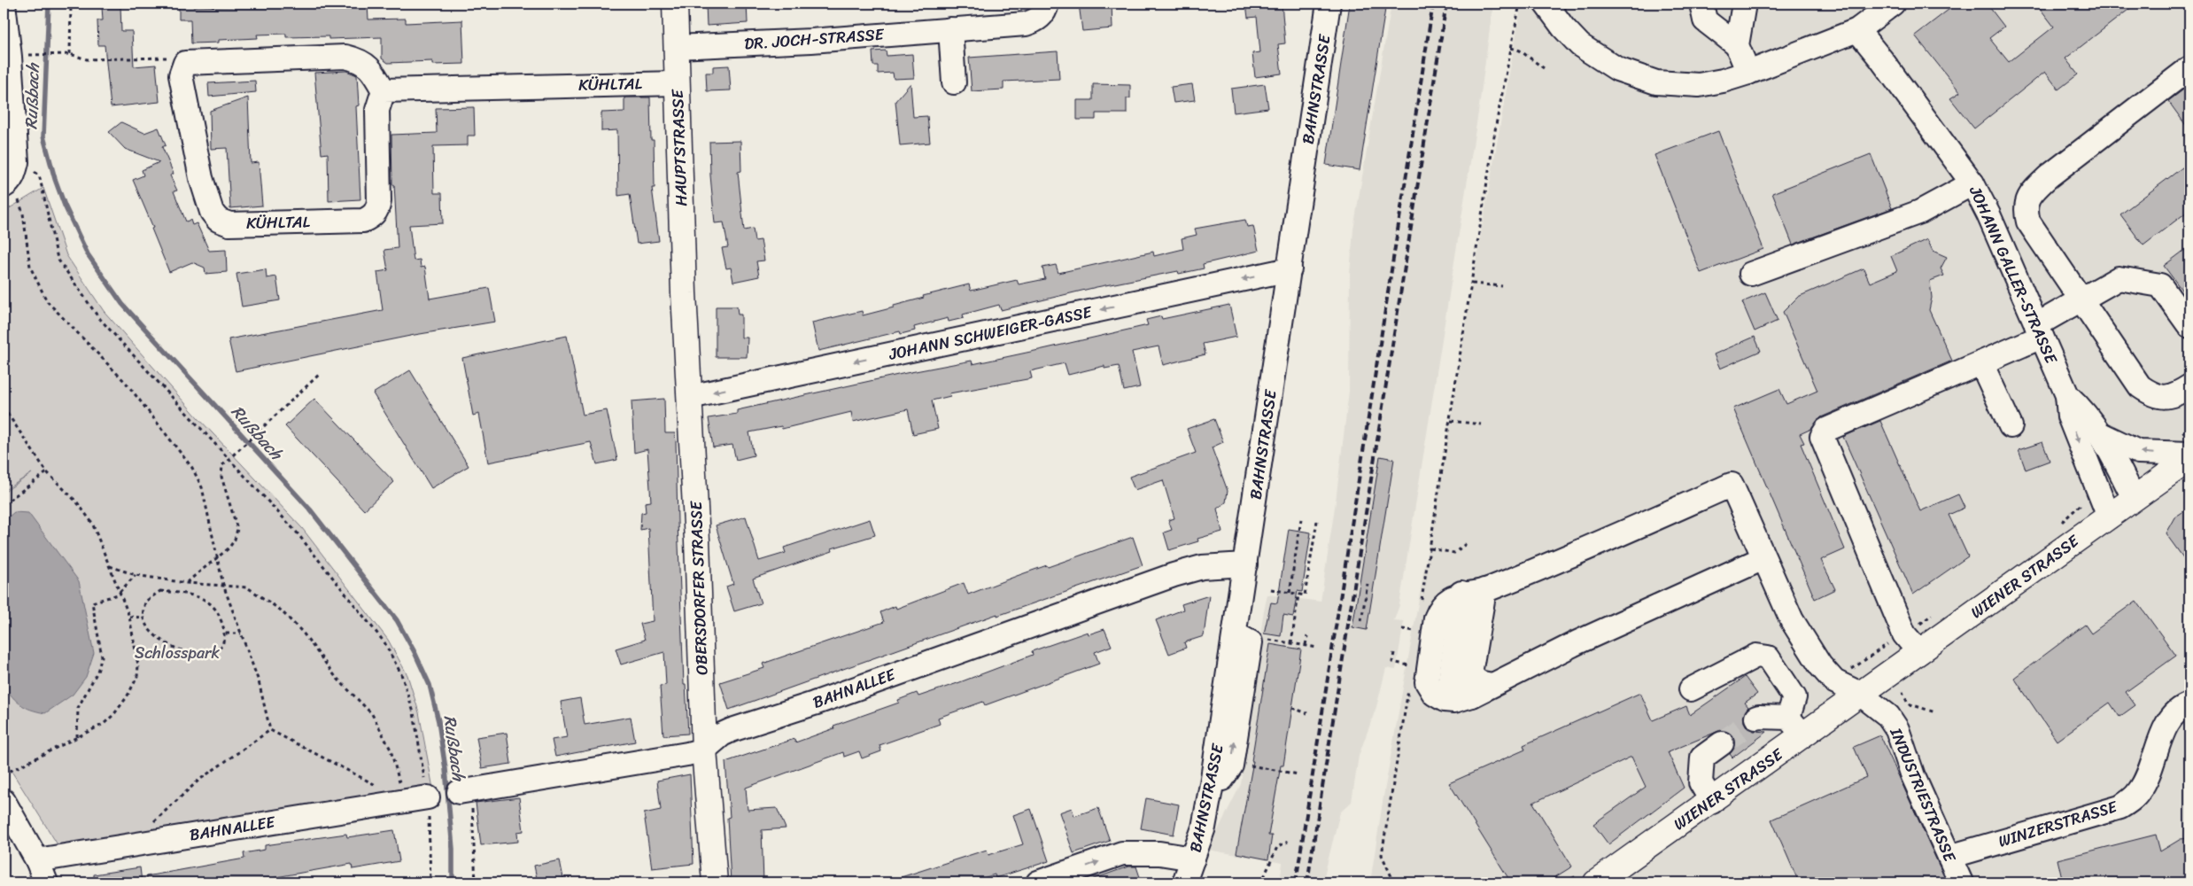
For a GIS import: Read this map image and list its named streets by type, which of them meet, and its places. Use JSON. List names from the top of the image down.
{
  "streets": {
    "main road": ["HAUPTSTRASSE", "WIENER STRASSE", "OBERSDORFER STRASSE"],
    "street": [
      "DR. JOCH-STRASSE",
      "KÜHLTAL",
      "BAHNSTRASSE",
      "JOHANN GALLER-STRASSE",
      "JOHANN SCHWEIGER-GASSE",
      "BAHNALLEE",
      "INDUSTRIESTRASSE",
      "WINZERSTRASSE"
    ]
  },
  "crossings": [
    ["DR. JOCH-STRASSE", "HAUPTSTRASSE"],
    ["KÜHLTAL", "HAUPTSTRASSE"],
    ["BAHNSTRASSE", "JOHANN SCHWEIGER-GASSE"],
    ["BAHNSTRASSE", "BAHNALLEE"],
    ["HAUPTSTRASSE", "OBERSDORFER STRASSE"],
    ["JOHANN GALLER-STRASSE", "WIENER STRASSE"],
    ["JOHANN SCHWEIGER-GASSE", "OBERSDORFER STRASSE"],
    ["WIENER STRASSE", "INDUSTRIESTRASSE"],
    ["OBERSDORFER STRASSE", "BAHNALLEE"],
    ["INDUSTRIESTRASSE", "WINZERSTRASSE"]
  ],
  "one_way": ["JOHANN SCHWEIGER-GASSE"],
  "water": ["Rußbach"],
  "parks": ["Schlosspark"]
}
